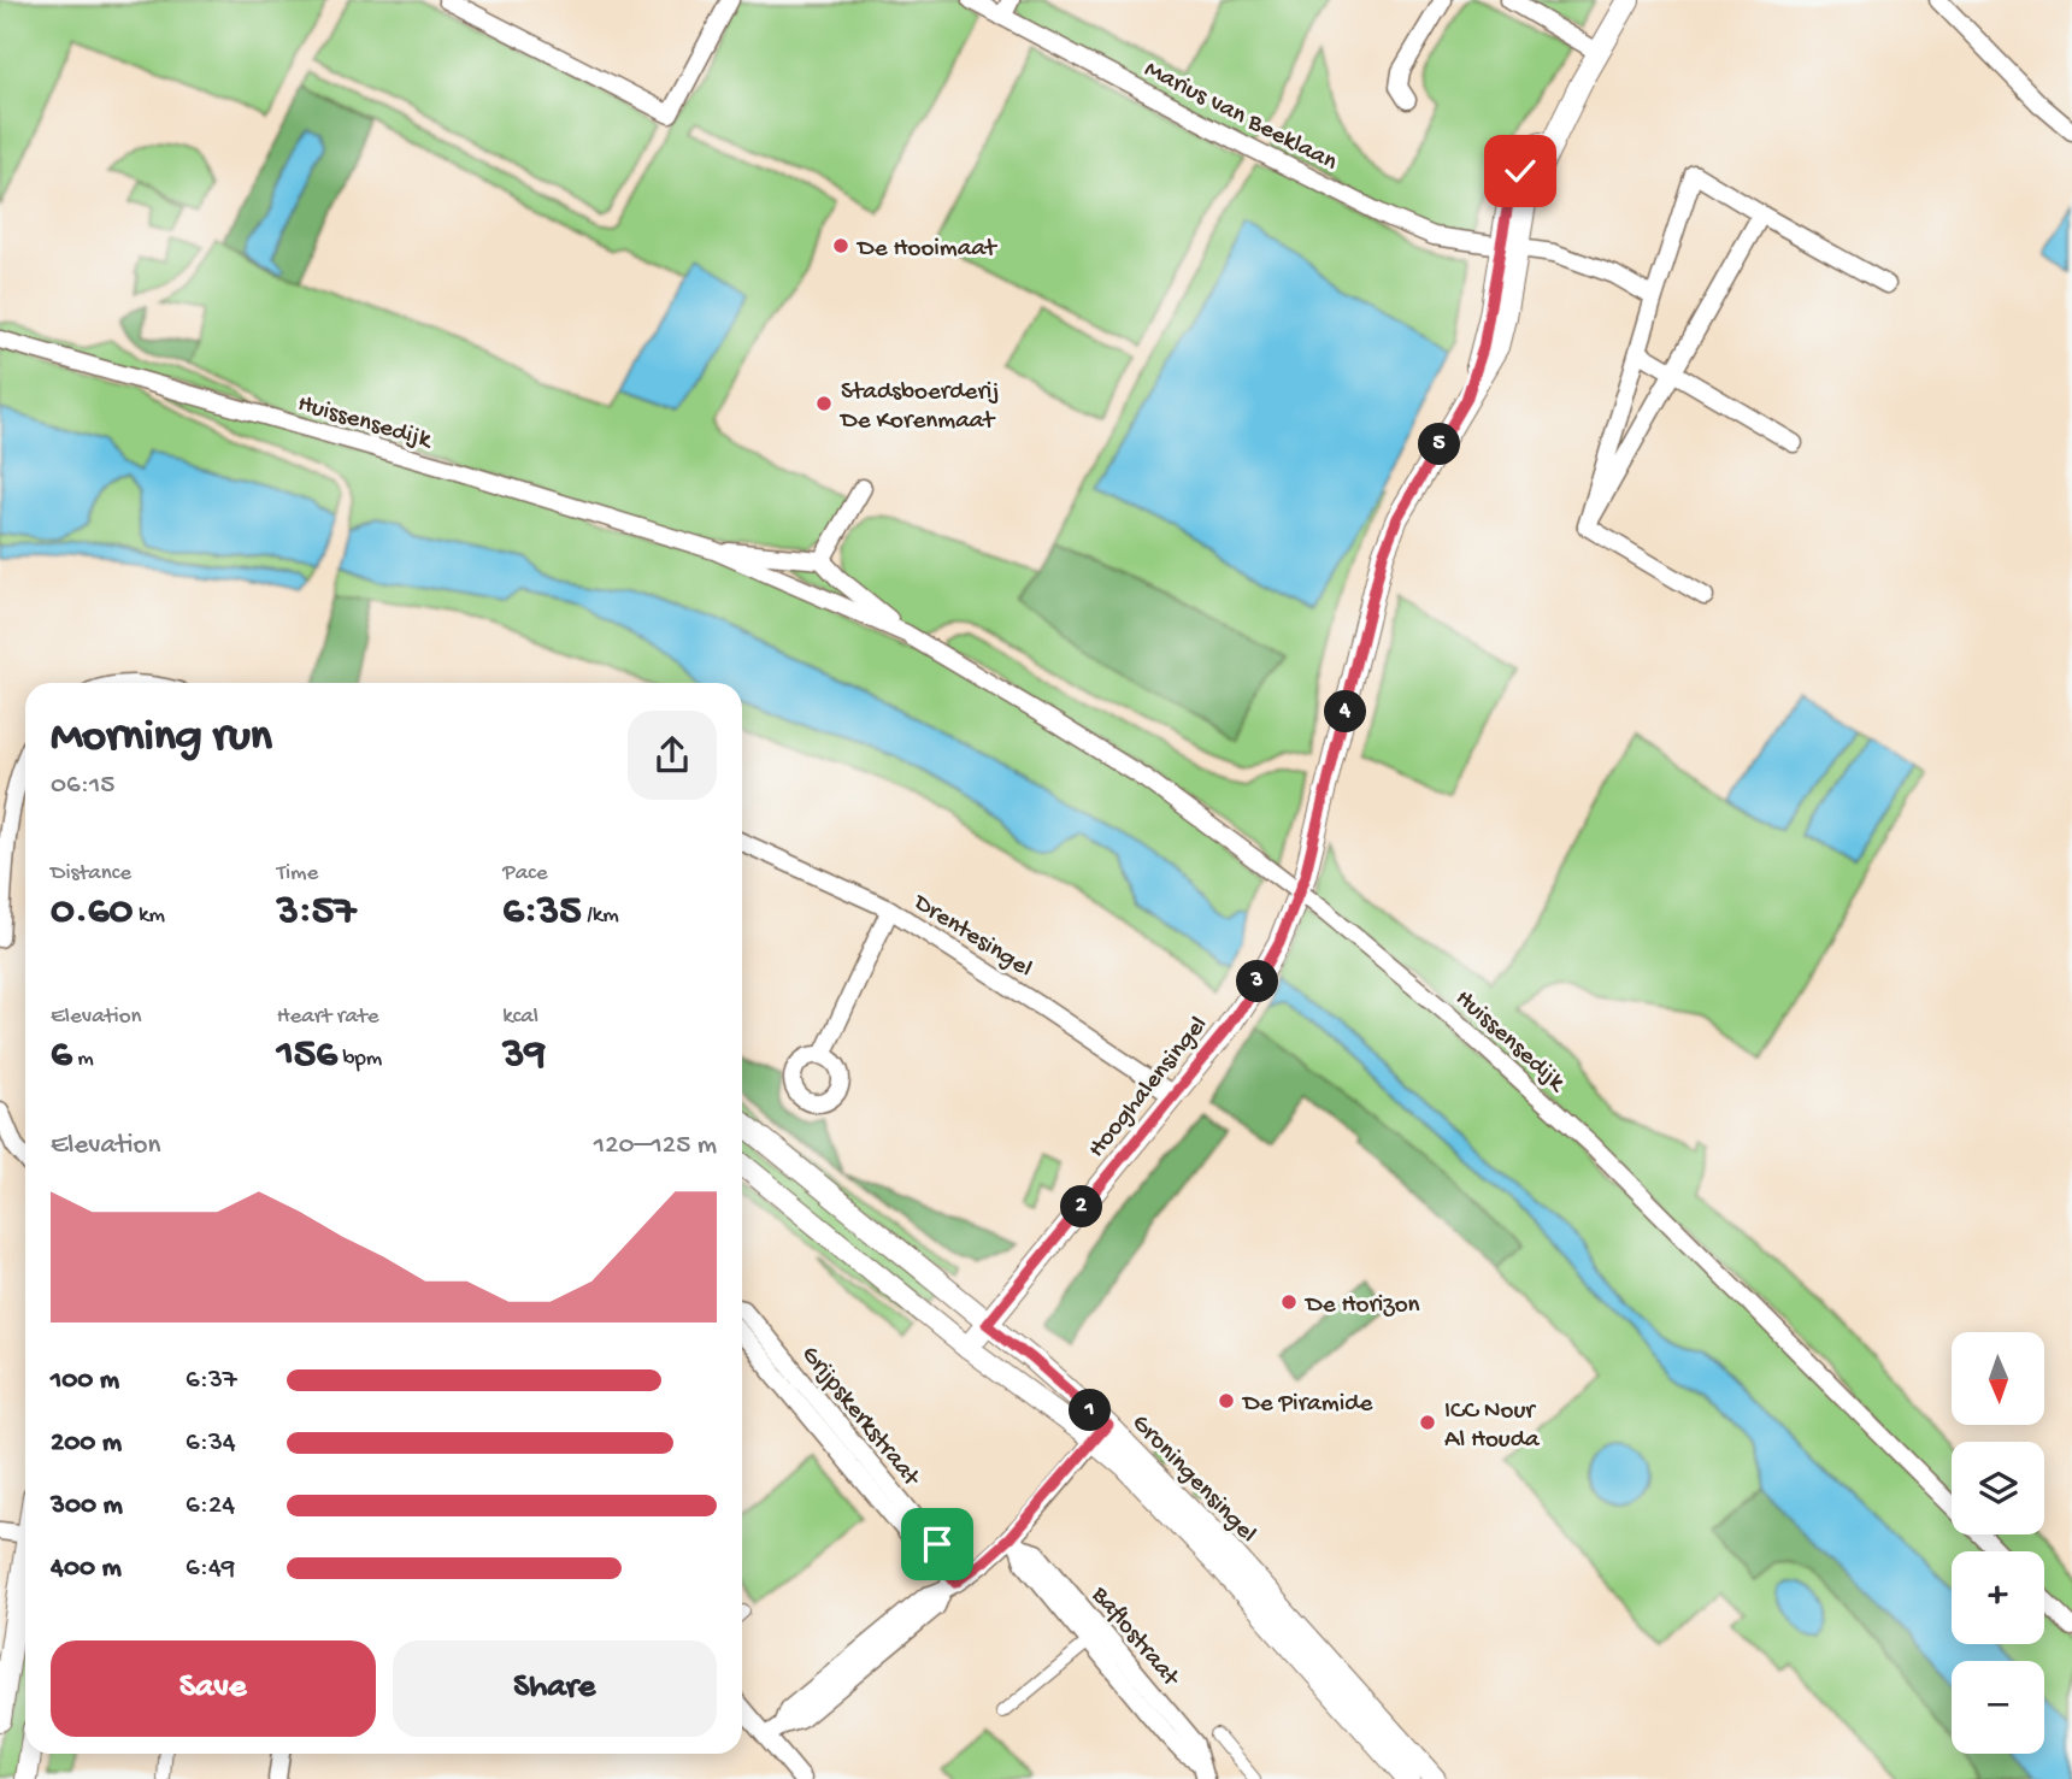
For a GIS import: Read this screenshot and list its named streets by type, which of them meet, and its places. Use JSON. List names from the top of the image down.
{
  "streets": {
    "street": [
      "Marius van Beeklaan",
      "Huissensedijk",
      "Drentesingel",
      "Hooghalensingel",
      "Grijpskerkstraat",
      "Groningensingel",
      "Baflostraat"
    ]
  },
  "crossings": [
    ["Marius van Beeklaan", "Hooghalensingel"],
    ["Drentesingel", "Hooghalensingel"],
    ["Hooghalensingel", "Groningensingel"]
  ],
  "places": [
    "De Hooimaat",
    "Stadsboerderij De Korenmaat",
    "De Horizon",
    "De Piramide",
    "ICC Nour Al Houda"
  ],
  "north": "bottom",
  "page": {
    "pins": [
      "5",
      "4",
      "3",
      "2",
      "1"
    ],
    "heading": ["Morning run", "06:15"],
    "stats": [
      ["Distance", "0.60 km"],
      ["Time", "3:57"],
      ["Pace", "6:35 /km"],
      ["Elevation", "6 m"],
      ["Heart rate", "156 bpm"],
      ["kcal", "39"]
    ],
    "chart": ["Elevation", "120–125 m"],
    "map_buttons": ["+", "−"],
    "list": [
      {
        "name": "100 m",
        "note": "6:37"
      },
      {
        "name": "200 m",
        "note": "6:34"
      },
      {
        "name": "300 m",
        "note": "6:24"
      },
      {
        "name": "400 m",
        "note": "6:49"
      }
    ],
    "buttons": ["Save", "Share"]
  }
}
